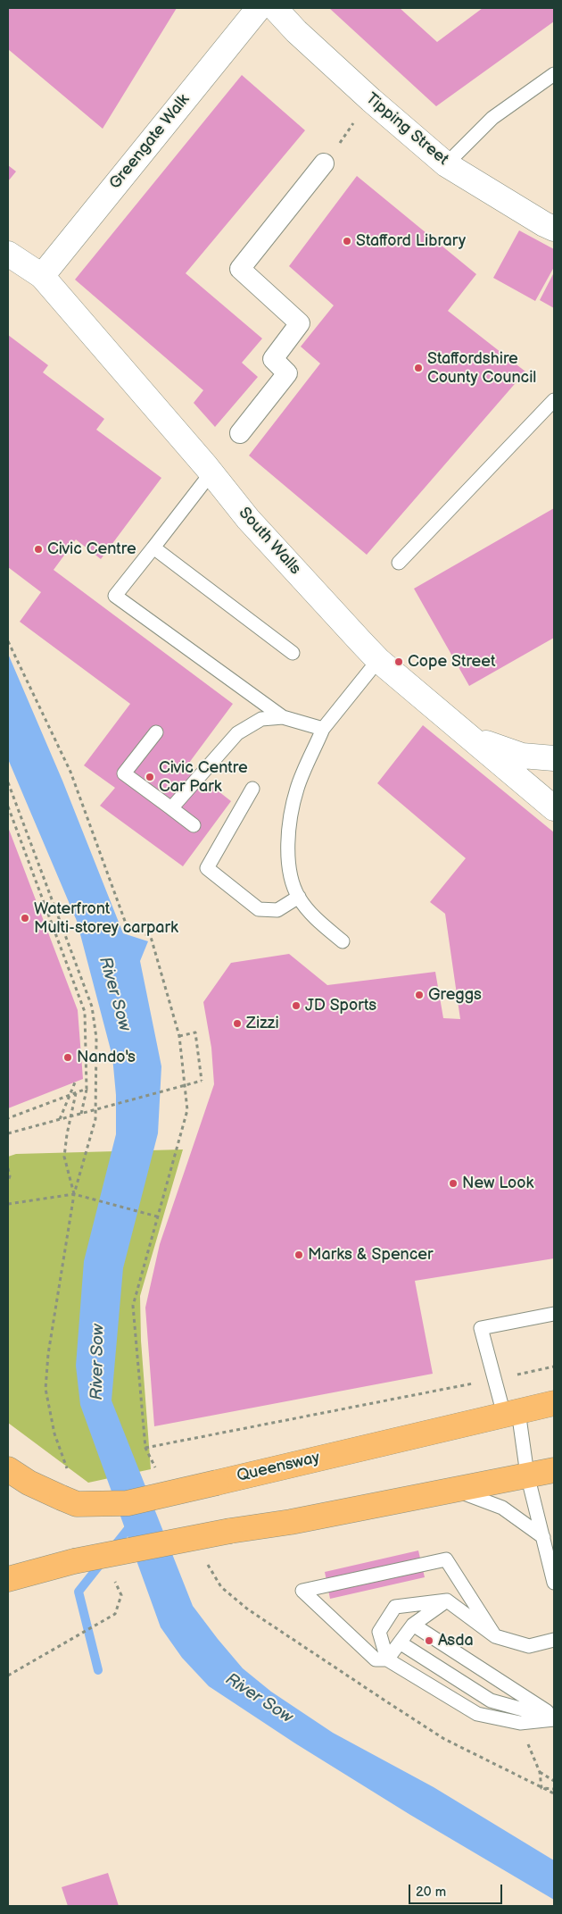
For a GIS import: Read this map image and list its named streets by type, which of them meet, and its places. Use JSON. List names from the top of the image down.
{
  "streets": {
    "highway": ["Queensway"],
    "street": ["Tipping Street", "Greengate Walk", "South Walls"]
  },
  "crossings": [
    ["Greengate Walk", "South Walls"]
  ],
  "water": ["River Sow"],
  "places": [
    "Stafford Library",
    "Staffordshire County Council",
    "Civic Centre",
    "Cope Street",
    "Civic Centre Car Park",
    "Waterfront Multi-storey carpark",
    "Greggs",
    "JD Sports",
    "Zizzi",
    "Nando's",
    "New Look",
    "Marks & Spencer",
    "Asda"
  ],
  "scale_bar": "20 m"
}
